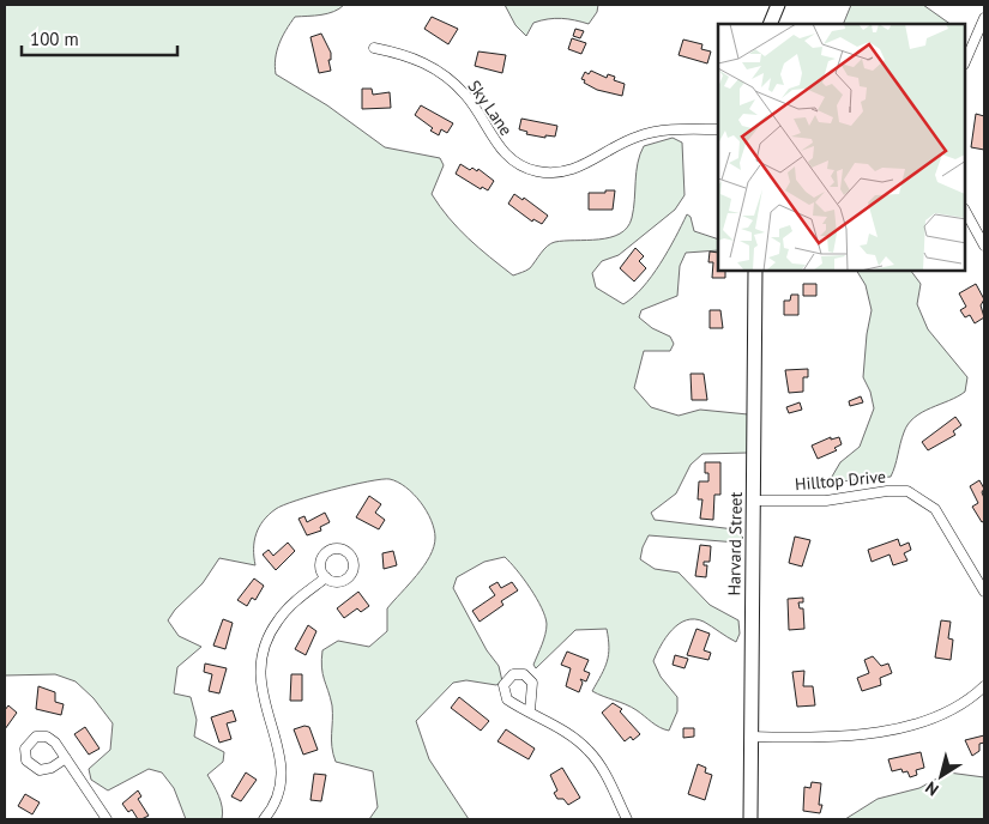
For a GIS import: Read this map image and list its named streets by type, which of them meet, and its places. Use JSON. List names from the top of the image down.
{
  "streets": {
    "main road": ["Harvard Street"],
    "street": ["Sky Lane", "Hilltop Drive"]
  },
  "crossings": [
    ["Hilltop Drive", "Harvard Street"]
  ],
  "scale_bar": "100 m",
  "north": "bottom left"
}
